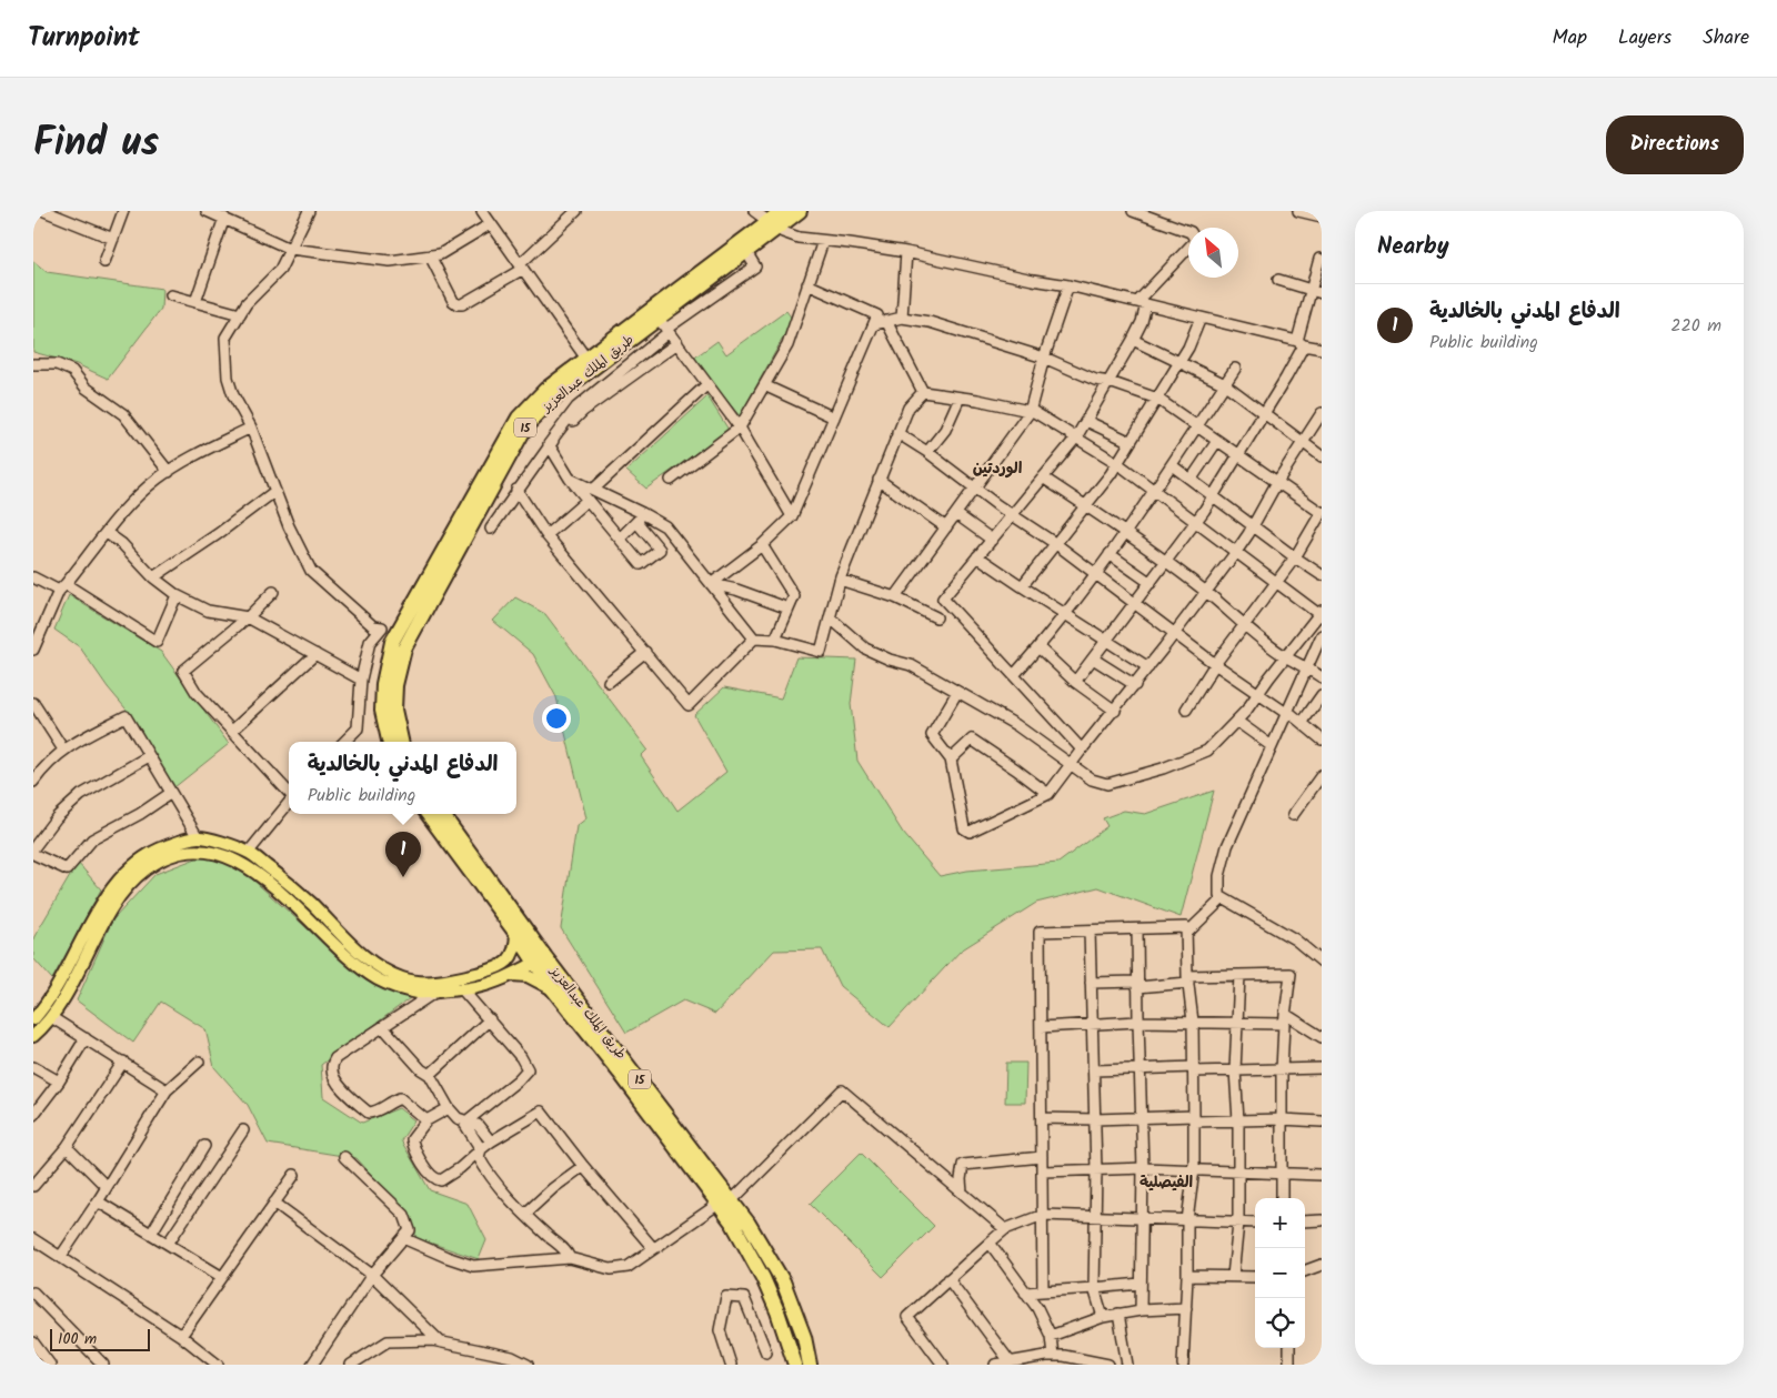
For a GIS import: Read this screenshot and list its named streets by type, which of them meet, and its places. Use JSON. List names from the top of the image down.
{
  "streets": {
    "highway": ["طريق الملك عبدالعزيز", "15"]
  },
  "districts": ["الوردتين", "الفيصلية"],
  "scale_bar": "100 m",
  "north": "top left",
  "page": {
    "header": "Turnpoint",
    "nav": ["Map", "Layers", "Share"],
    "title": "Find us",
    "buttons": "Directions",
    "heading": "Nearby",
    "list": [
      {
        "mark": "1",
        "name": "الدفاع المدني بالخالدية",
        "note": "Public building",
        "value": "220 m"
      }
    ],
    "popup": ["الدفاع المدني بالخالدية", "Public building"],
    "pins": "1",
    "map_buttons": ["+", "−"],
    "scale": "100 m"
  }
}
